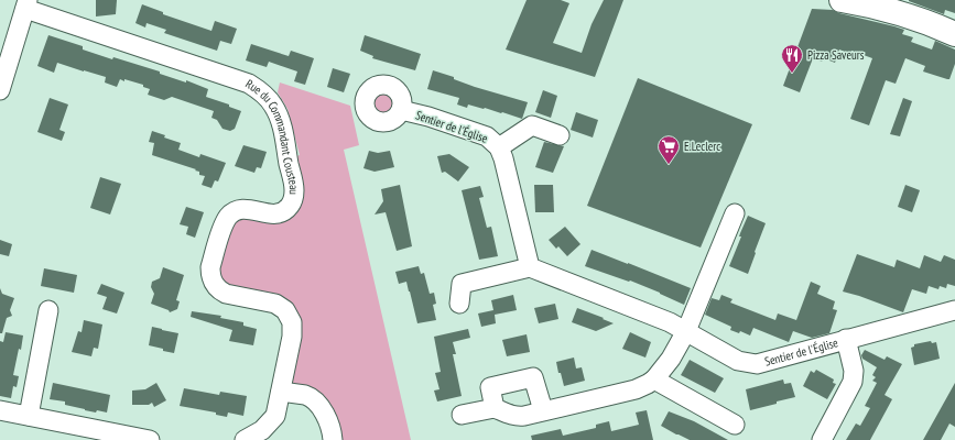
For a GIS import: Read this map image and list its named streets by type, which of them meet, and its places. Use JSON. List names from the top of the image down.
{
  "streets": {
    "street": ["Sentier de l'Église", "Rue du Commandant Cousteau"]
  },
  "places": {
    "restaurant": ["Pizza Saveurs"],
    "supermarket": ["E.Leclerc"]
  }
}
